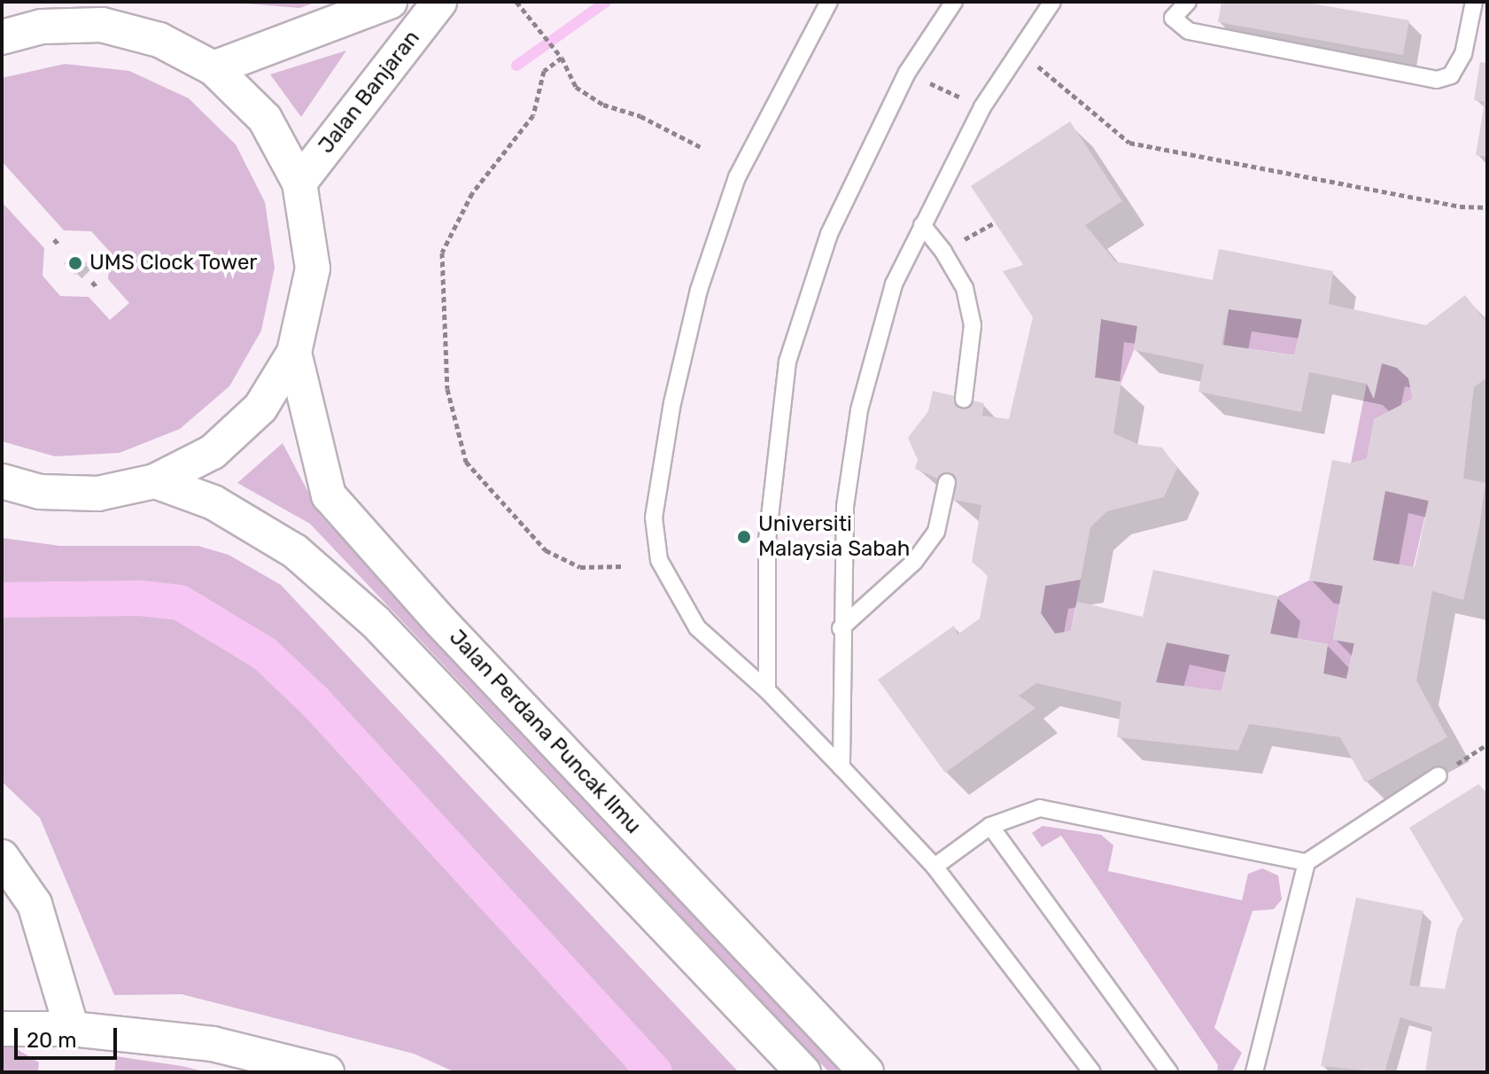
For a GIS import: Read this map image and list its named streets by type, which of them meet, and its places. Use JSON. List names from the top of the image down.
{
  "streets": {
    "street": ["Jalan Banjaran", "Jalan Perdana Puncak Ilmu"]
  },
  "places": ["UMS Clock Tower", "Universiti Malaysia Sabah"],
  "scale_bar": "20 m"
}
